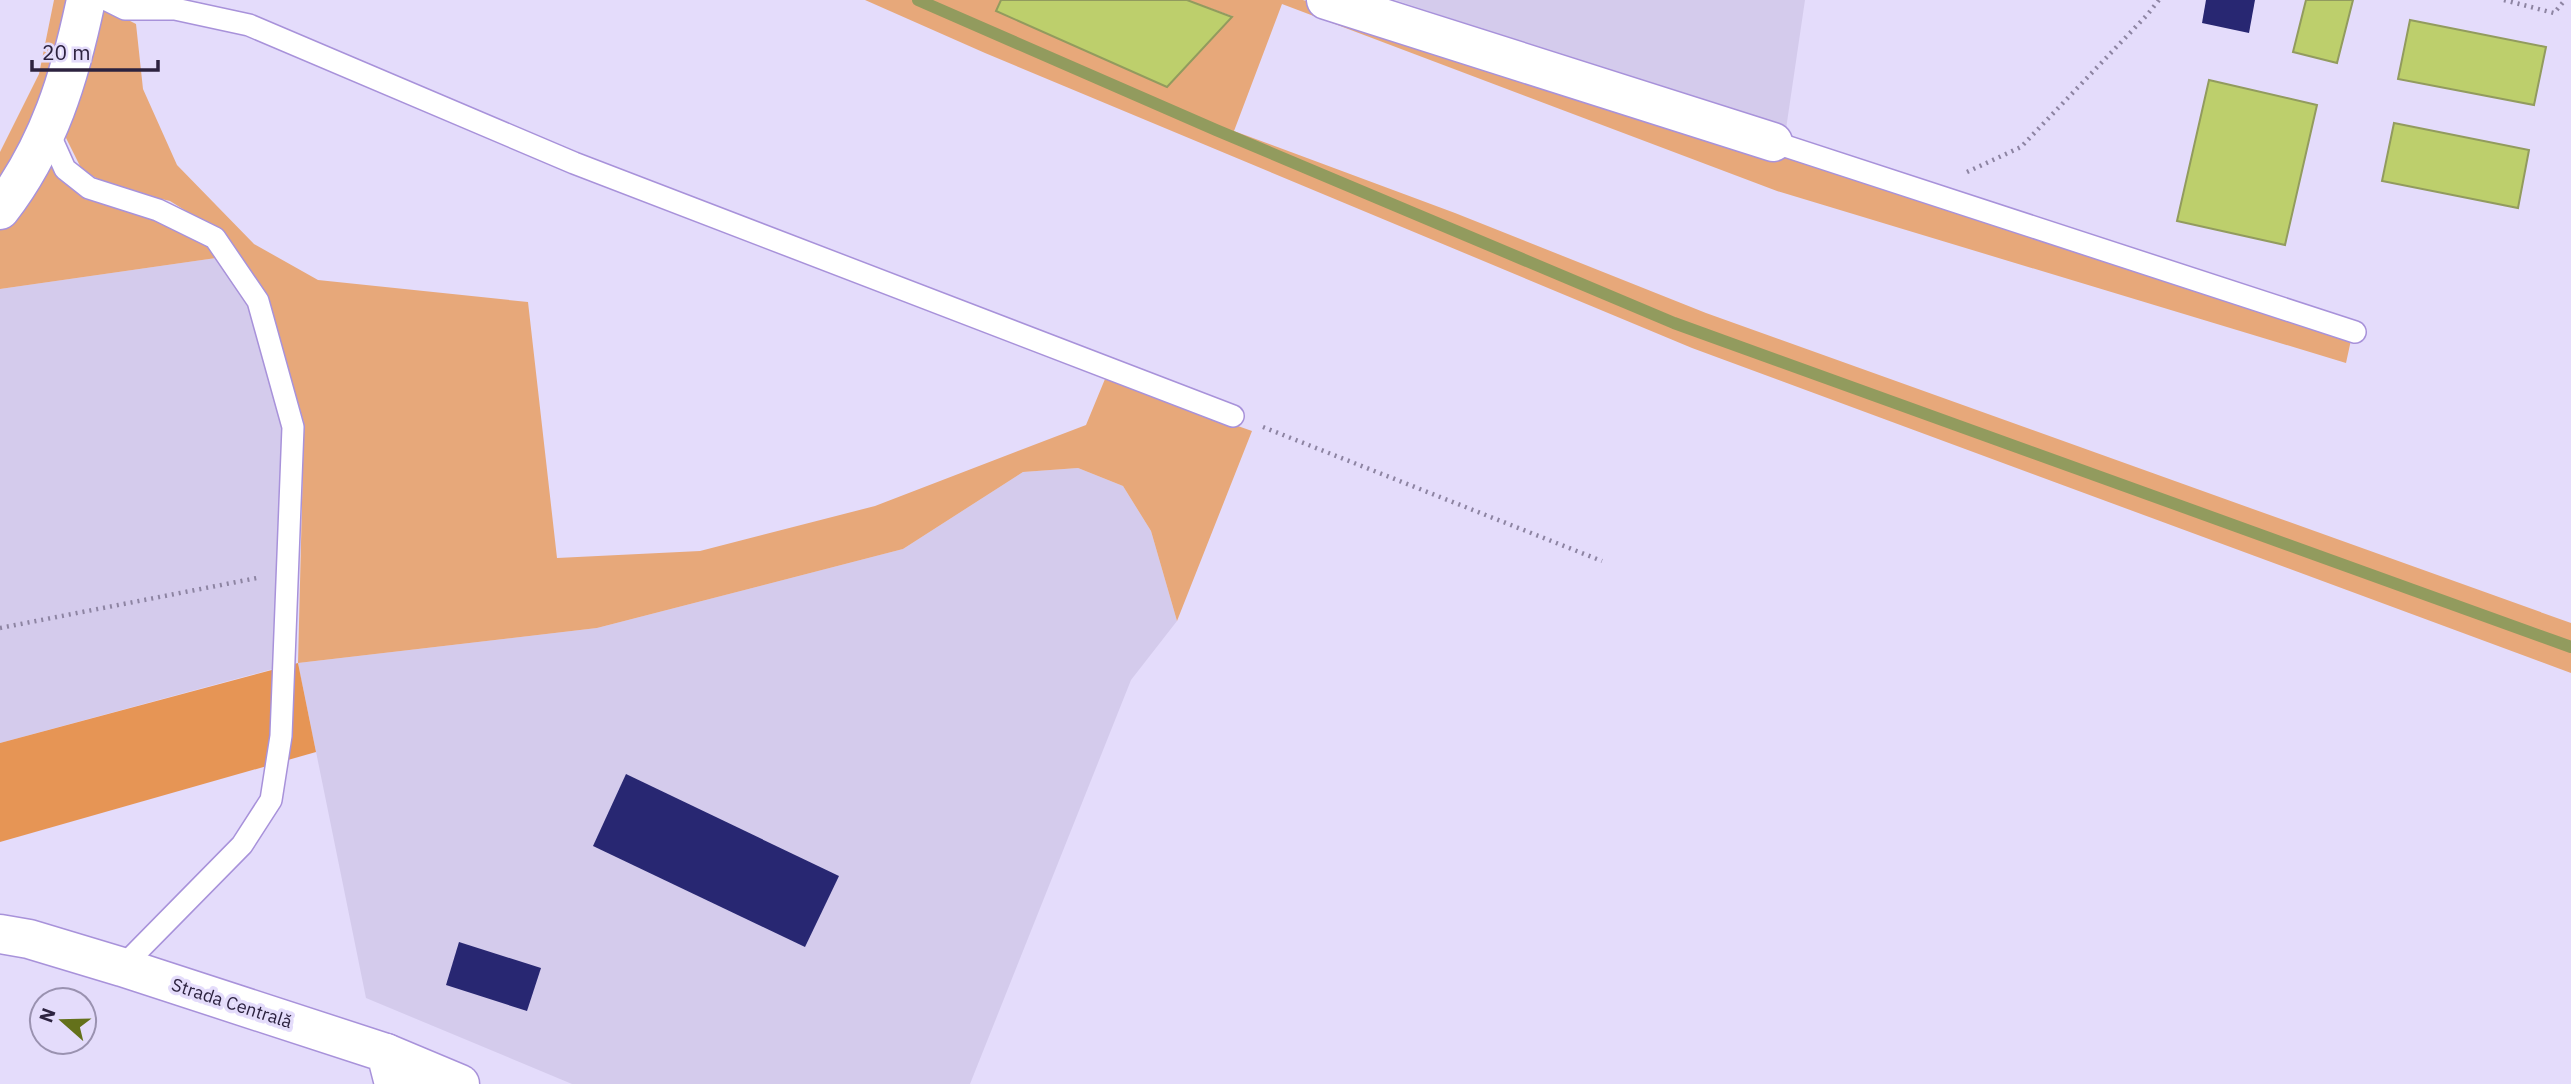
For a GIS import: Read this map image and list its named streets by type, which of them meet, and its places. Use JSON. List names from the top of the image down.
{
  "streets": {
    "street": ["Strada Centrală"]
  },
  "scale_bar": "20 m",
  "north": "left"
}
